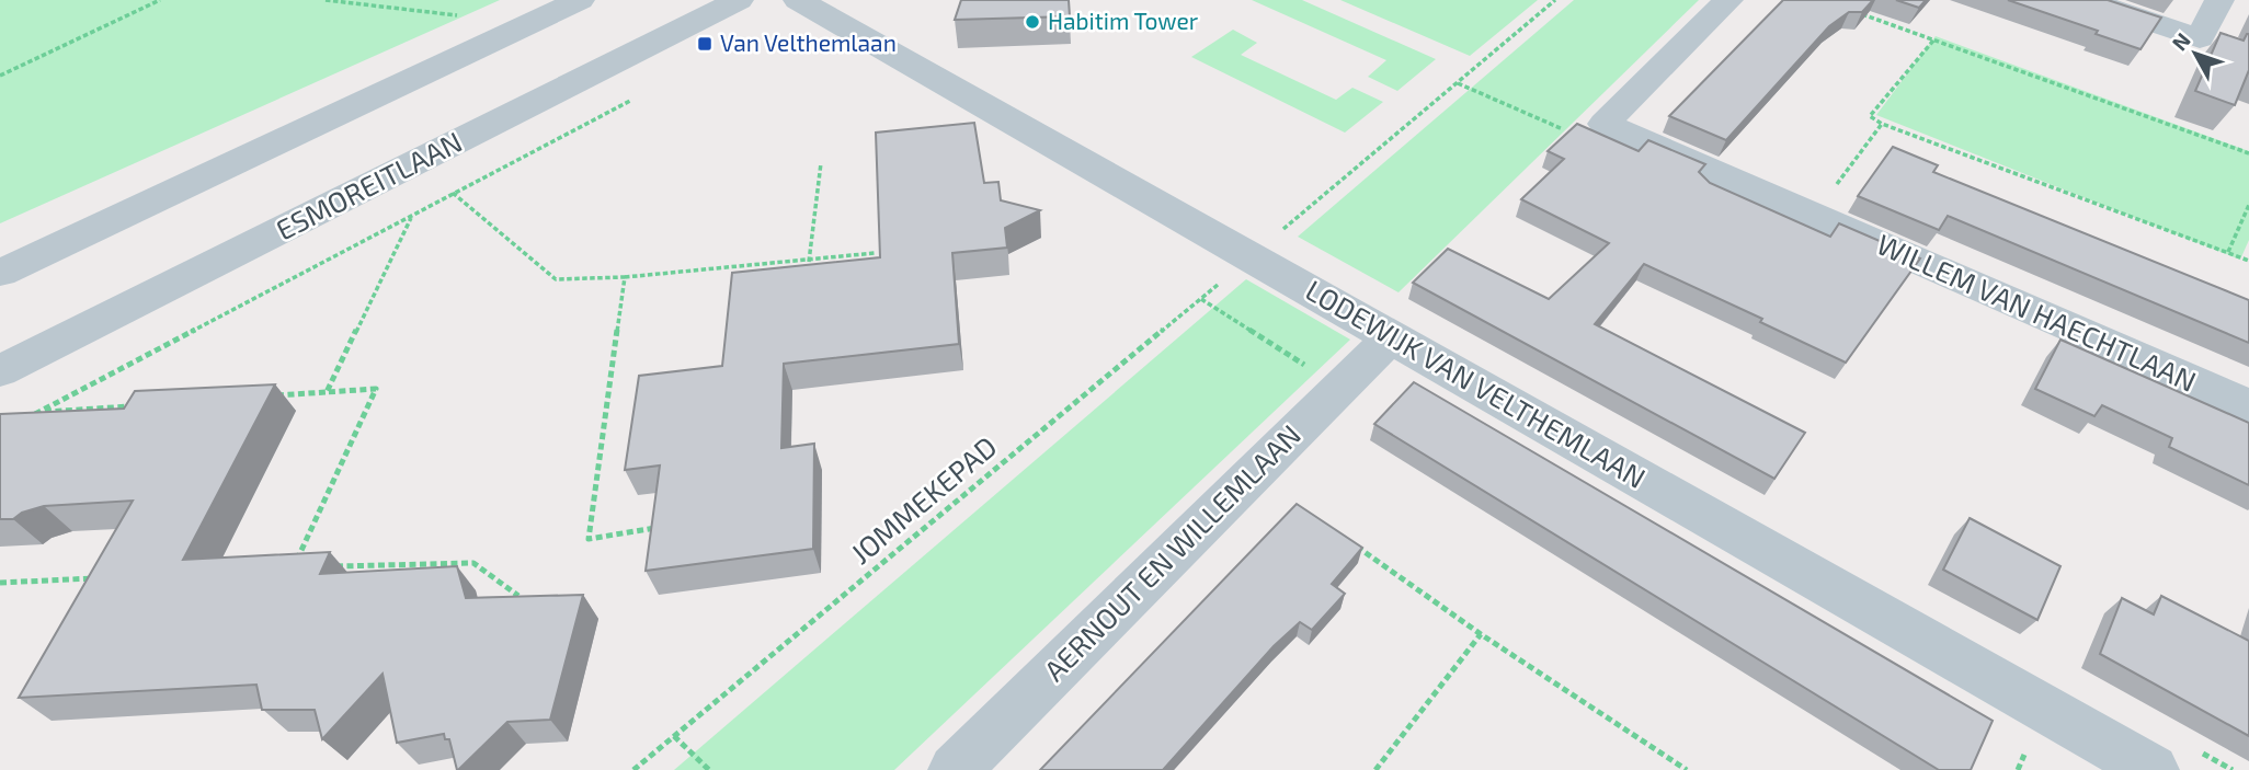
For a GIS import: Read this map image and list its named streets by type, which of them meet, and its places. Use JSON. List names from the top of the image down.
{
  "streets": {
    "street": [
      "ESMOREITLAAN",
      "WILLEM VAN HAECHTLAAN",
      "LODEWIJK VAN VELTHEMLAAN",
      "AERNOUT EN WILLEMLAAN"
    ],
    "path": ["JOMMEKEPAD"]
  },
  "crossings": [
    ["LODEWIJK VAN VELTHEMLAAN", "JOMMEKEPAD"],
    ["LODEWIJK VAN VELTHEMLAAN", "AERNOUT EN WILLEMLAAN"]
  ],
  "places": {
    "other": ["Habitim Tower"],
    "transit": ["Van Velthemlaan"]
  },
  "north": "top left"
}
